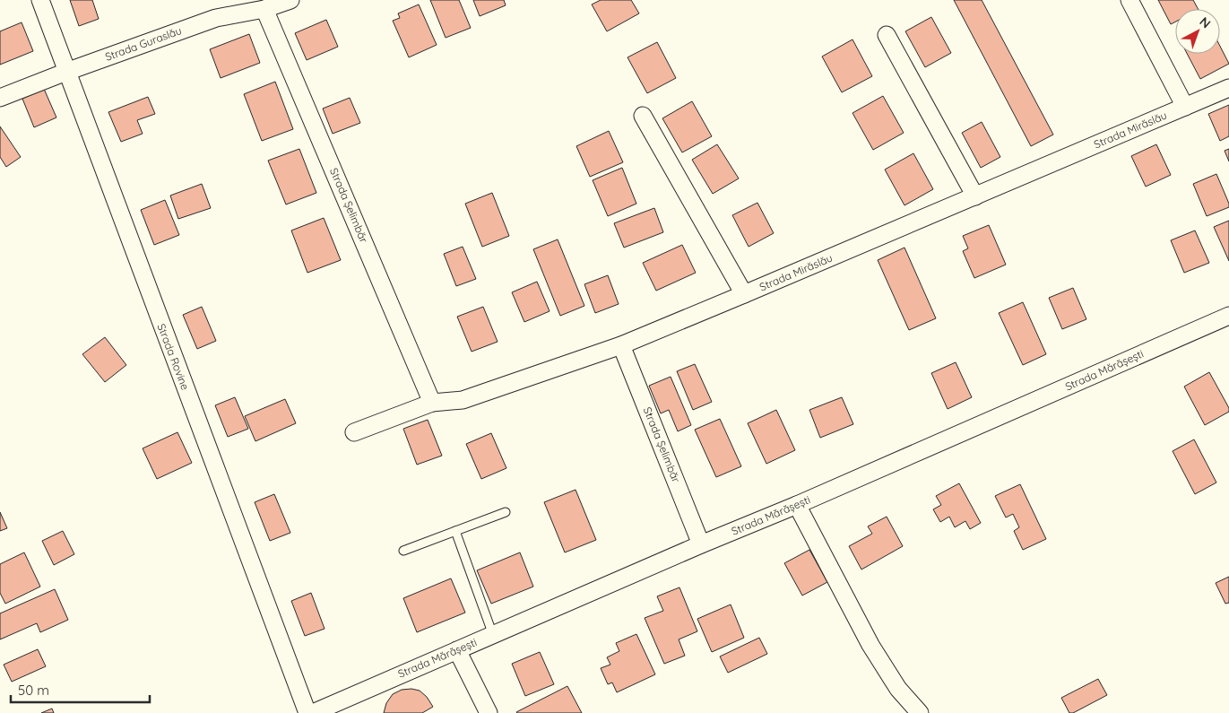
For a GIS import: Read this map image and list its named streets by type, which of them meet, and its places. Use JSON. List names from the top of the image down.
{
  "streets": {
    "street": [
      "Strada Guraslău",
      "Strada Mirăslău",
      "Strada Șelimbăr",
      "Strada Rovine",
      "Strada Mărășești"
    ]
  },
  "crossings": [
    ["Strada Guraslău", "Strada Șelimbăr"],
    ["Strada Guraslău", "Strada Rovine"],
    ["Strada Mirăslău", "Strada Șelimbăr"],
    ["Strada Șelimbăr", "Strada Mărășești"]
  ],
  "scale_bar": "50 m",
  "north": "top right"
}
